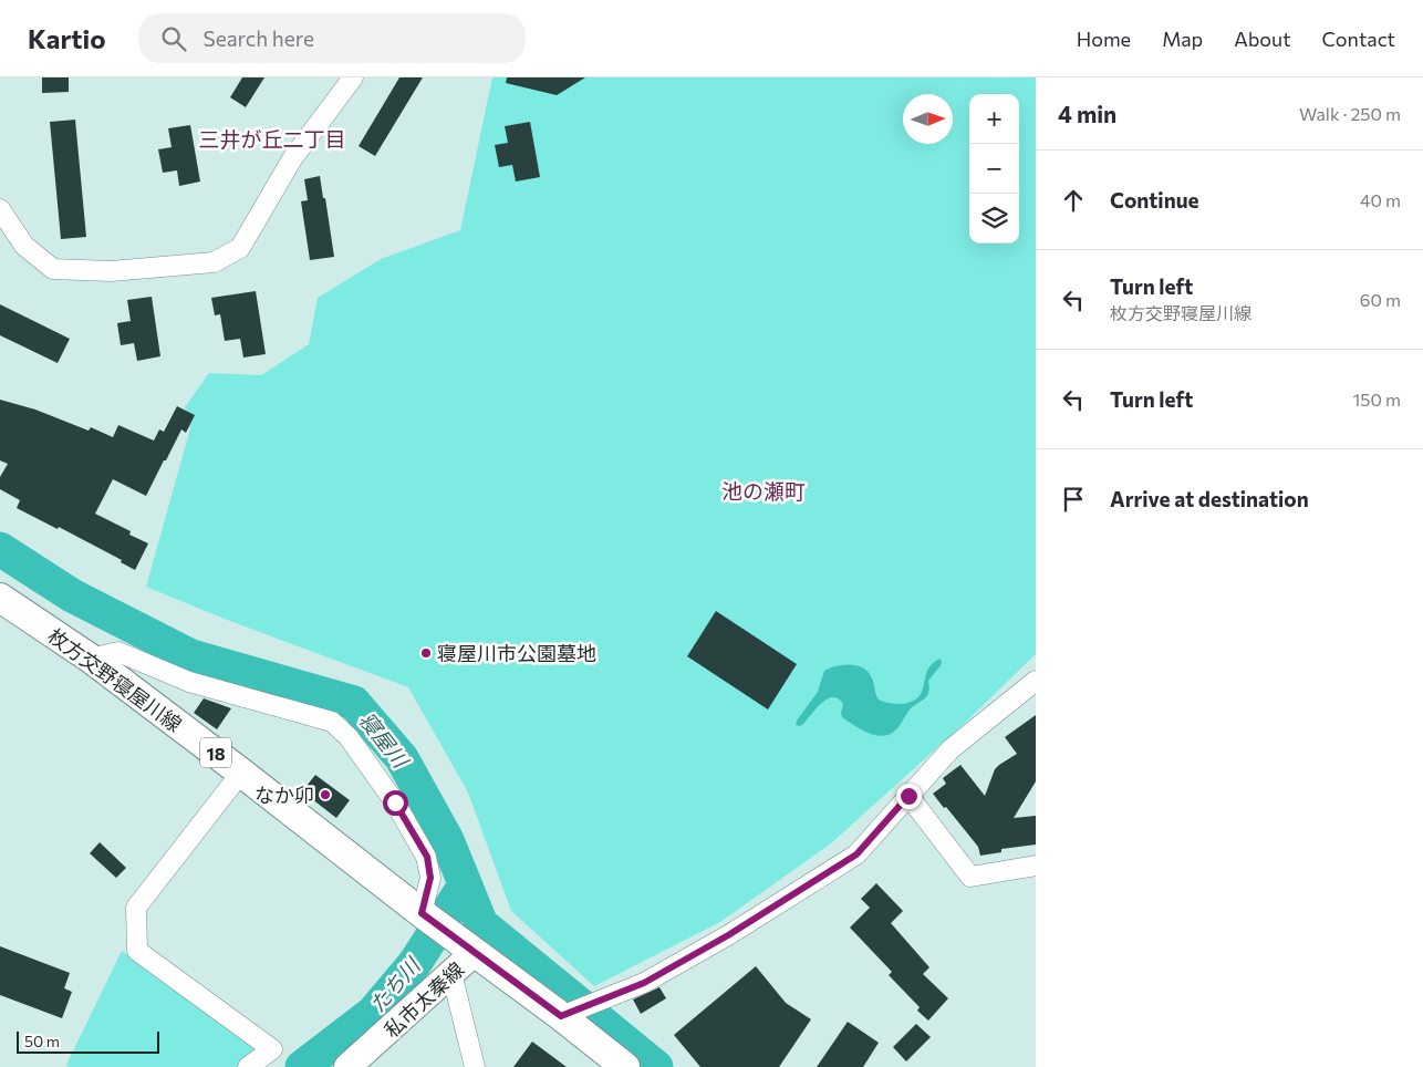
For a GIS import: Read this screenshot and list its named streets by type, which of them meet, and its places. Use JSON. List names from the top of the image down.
{
  "streets": {
    "main road": ["枚方交野寝屋川線", "18", "私市太秦線"]
  },
  "crossings": [
    ["枚方交野寝屋川線", "私市太秦線"]
  ],
  "districts": ["三井が丘二丁目", "池の瀬町"],
  "water": ["寝屋川", "たち川"],
  "places": ["寝屋川市公園墓地", "なか卯"],
  "scale_bar": "50 m",
  "north": "right",
  "page": {
    "header": "Kartio",
    "search": "Search here",
    "nav": [
      "Home",
      "Map",
      "About",
      "Contact"
    ],
    "heading": ["4 min", "Walk · 250 m"],
    "map_buttons": ["+", "−"],
    "list": [
      ["Continue", "40 m"],
      ["Turn left", "枚方交野寝屋川線", "60 m"],
      ["Turn left", "150 m"],
      "Arrive at destination"
    ],
    "scale": "50 m"
  }
}
